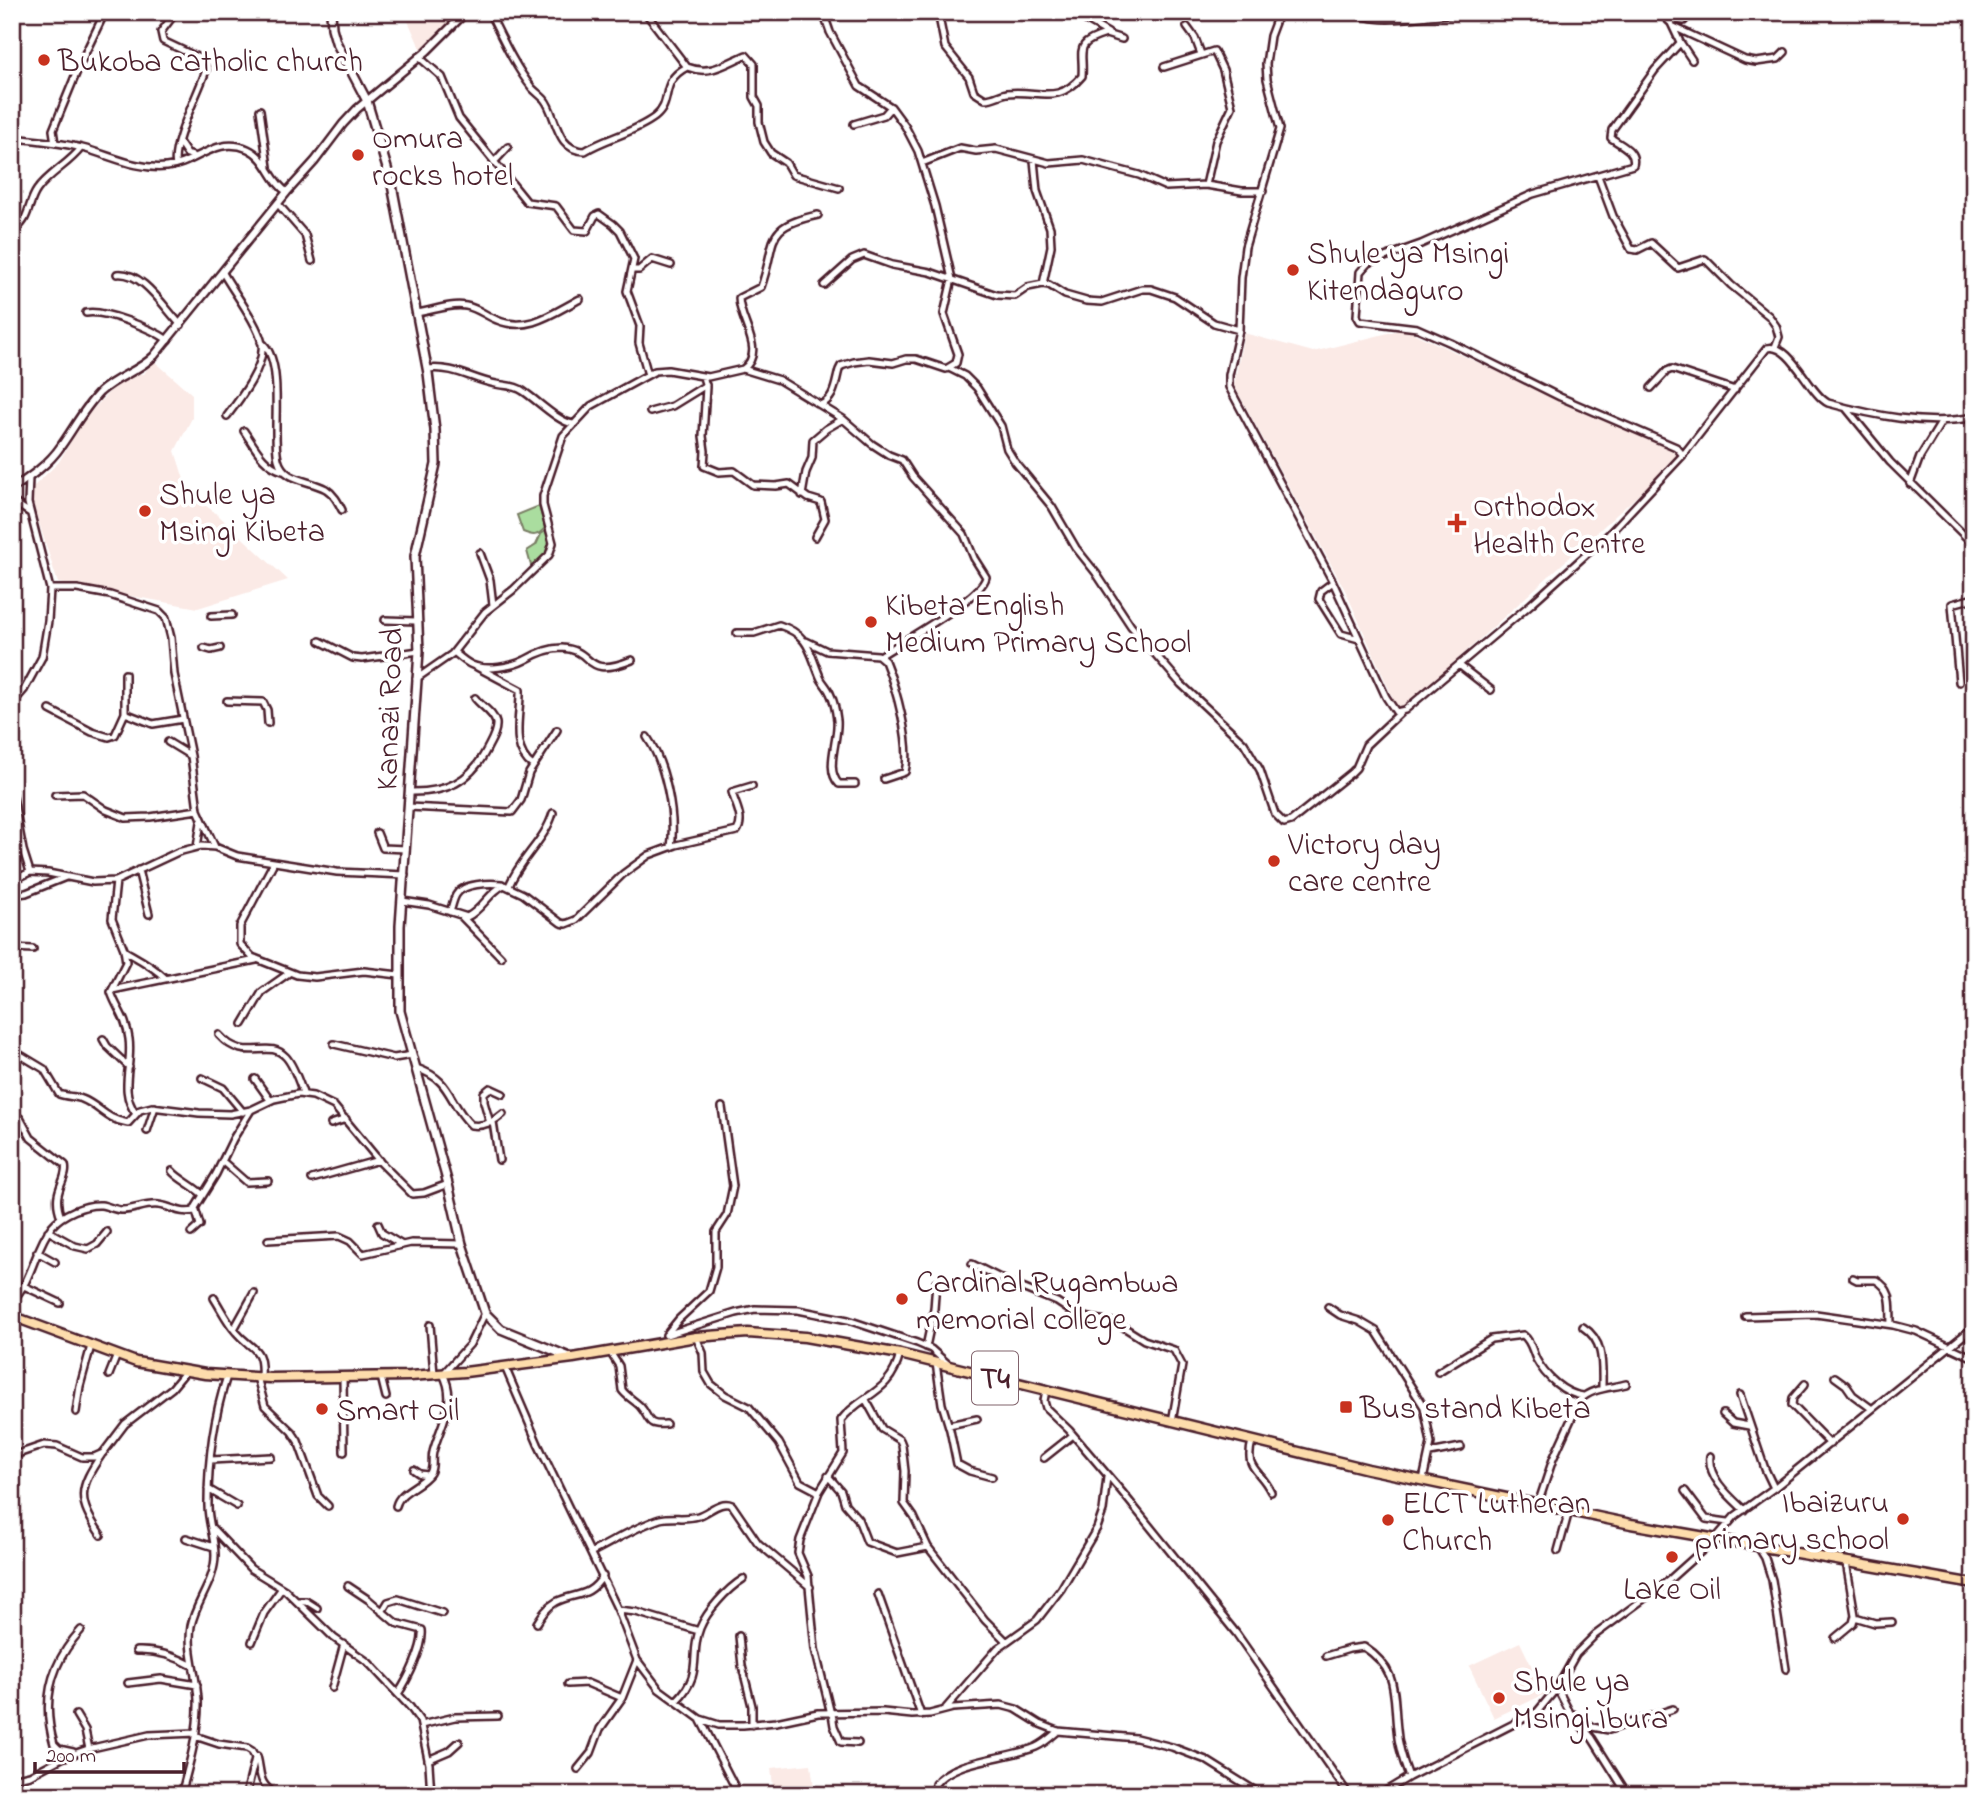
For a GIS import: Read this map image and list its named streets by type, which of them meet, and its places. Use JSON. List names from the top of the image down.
{
  "streets": {
    "highway": ["T4"],
    "main road": ["Kanazi Road"]
  },
  "places": {
    "other": [
      "Bukoba catholic church",
      "Omura rocks hotel",
      "Shule ya Msingi Kitendaguro",
      "Shule ya Msingi Kibeta",
      "Kibeta English Medium Primary School",
      "Victory day care centre",
      "Cardinal Rugambwa memorial college",
      "Smart Oil",
      "Ibaizuru primary school",
      "ELCT Lutheran Church",
      "Lake Oil",
      "Shule ya Msingi Ibura"
    ],
    "health": ["Orthodox Health Centre"],
    "transit": ["Bus stand Kibeta"]
  },
  "scale_bar": "200 m"
}
